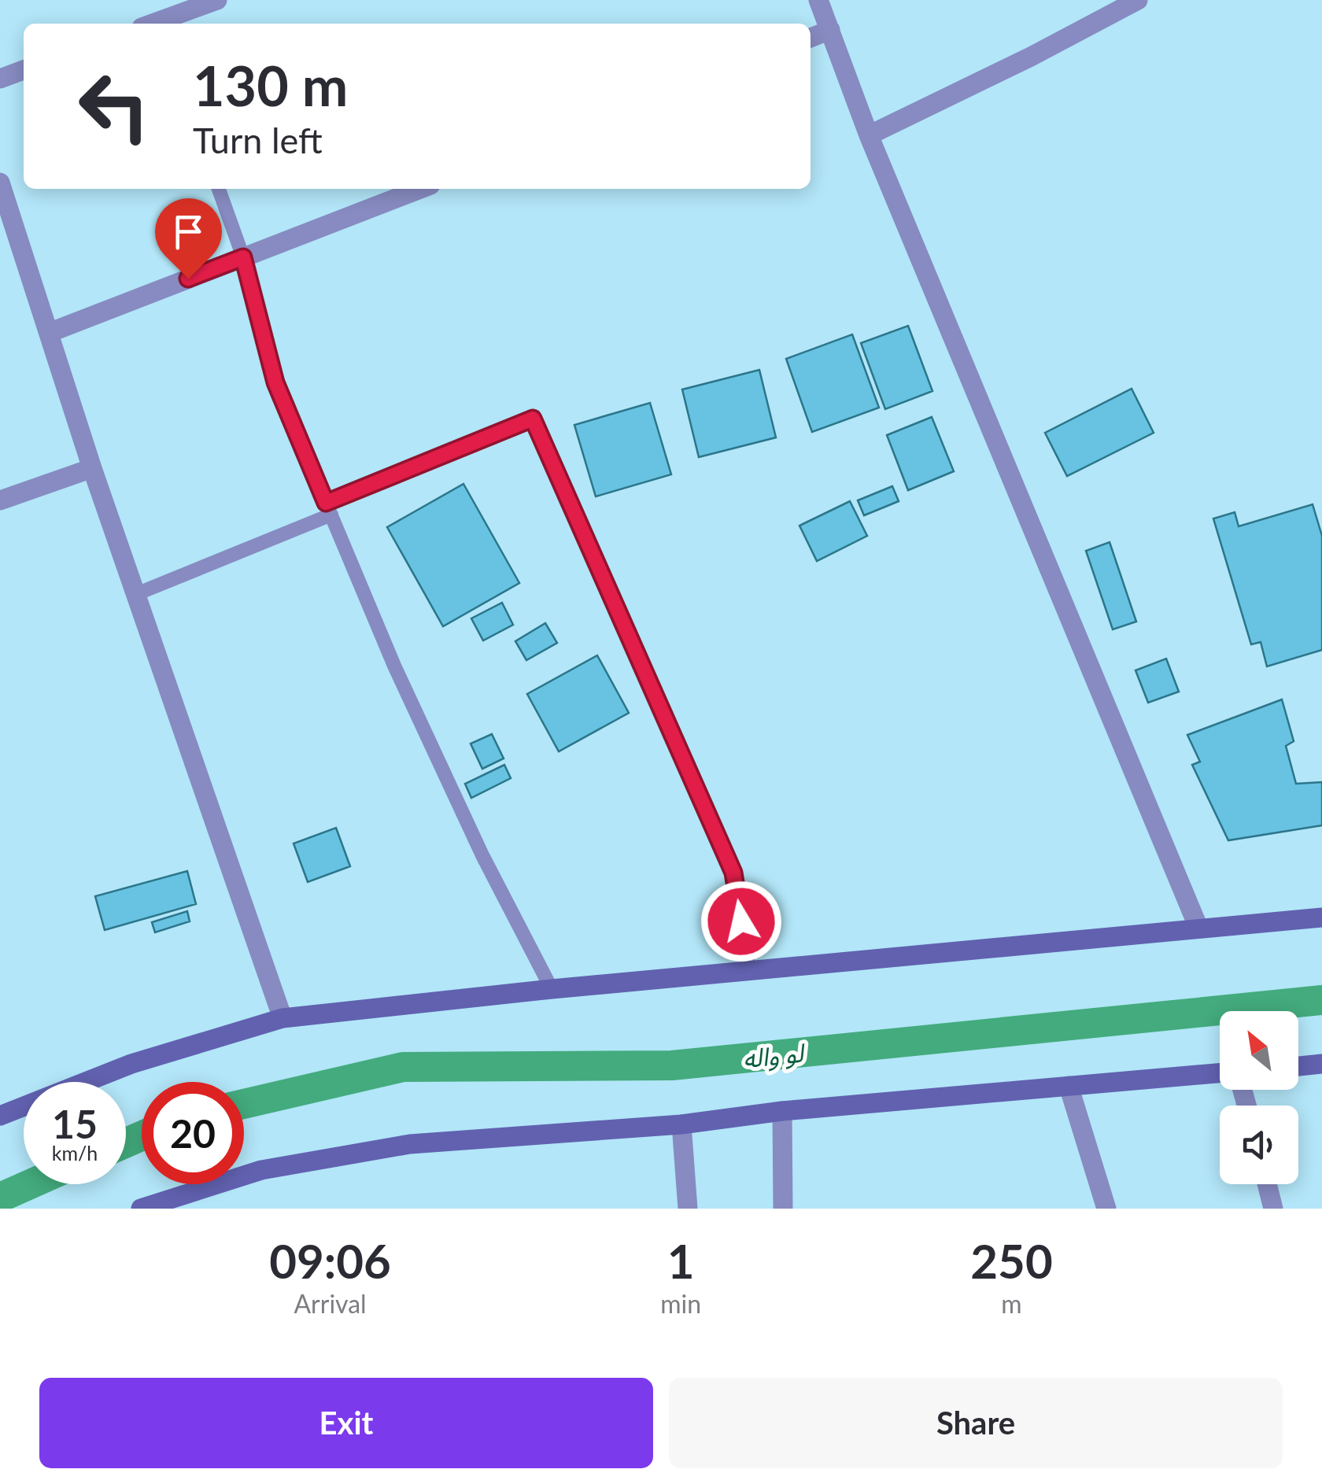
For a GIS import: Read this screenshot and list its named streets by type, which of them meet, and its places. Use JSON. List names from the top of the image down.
{
  "water": ["لو واله"],
  "north": "top left",
  "page": {
    "turn": ["130 m", "Turn left"],
    "speed": "15 km/h",
    "limit": "20",
    "eta": [
      "09:06",
      "Arrival",
      "1",
      "min",
      "250",
      "m"
    ],
    "buttons": ["Exit", "Share"]
  }
}
